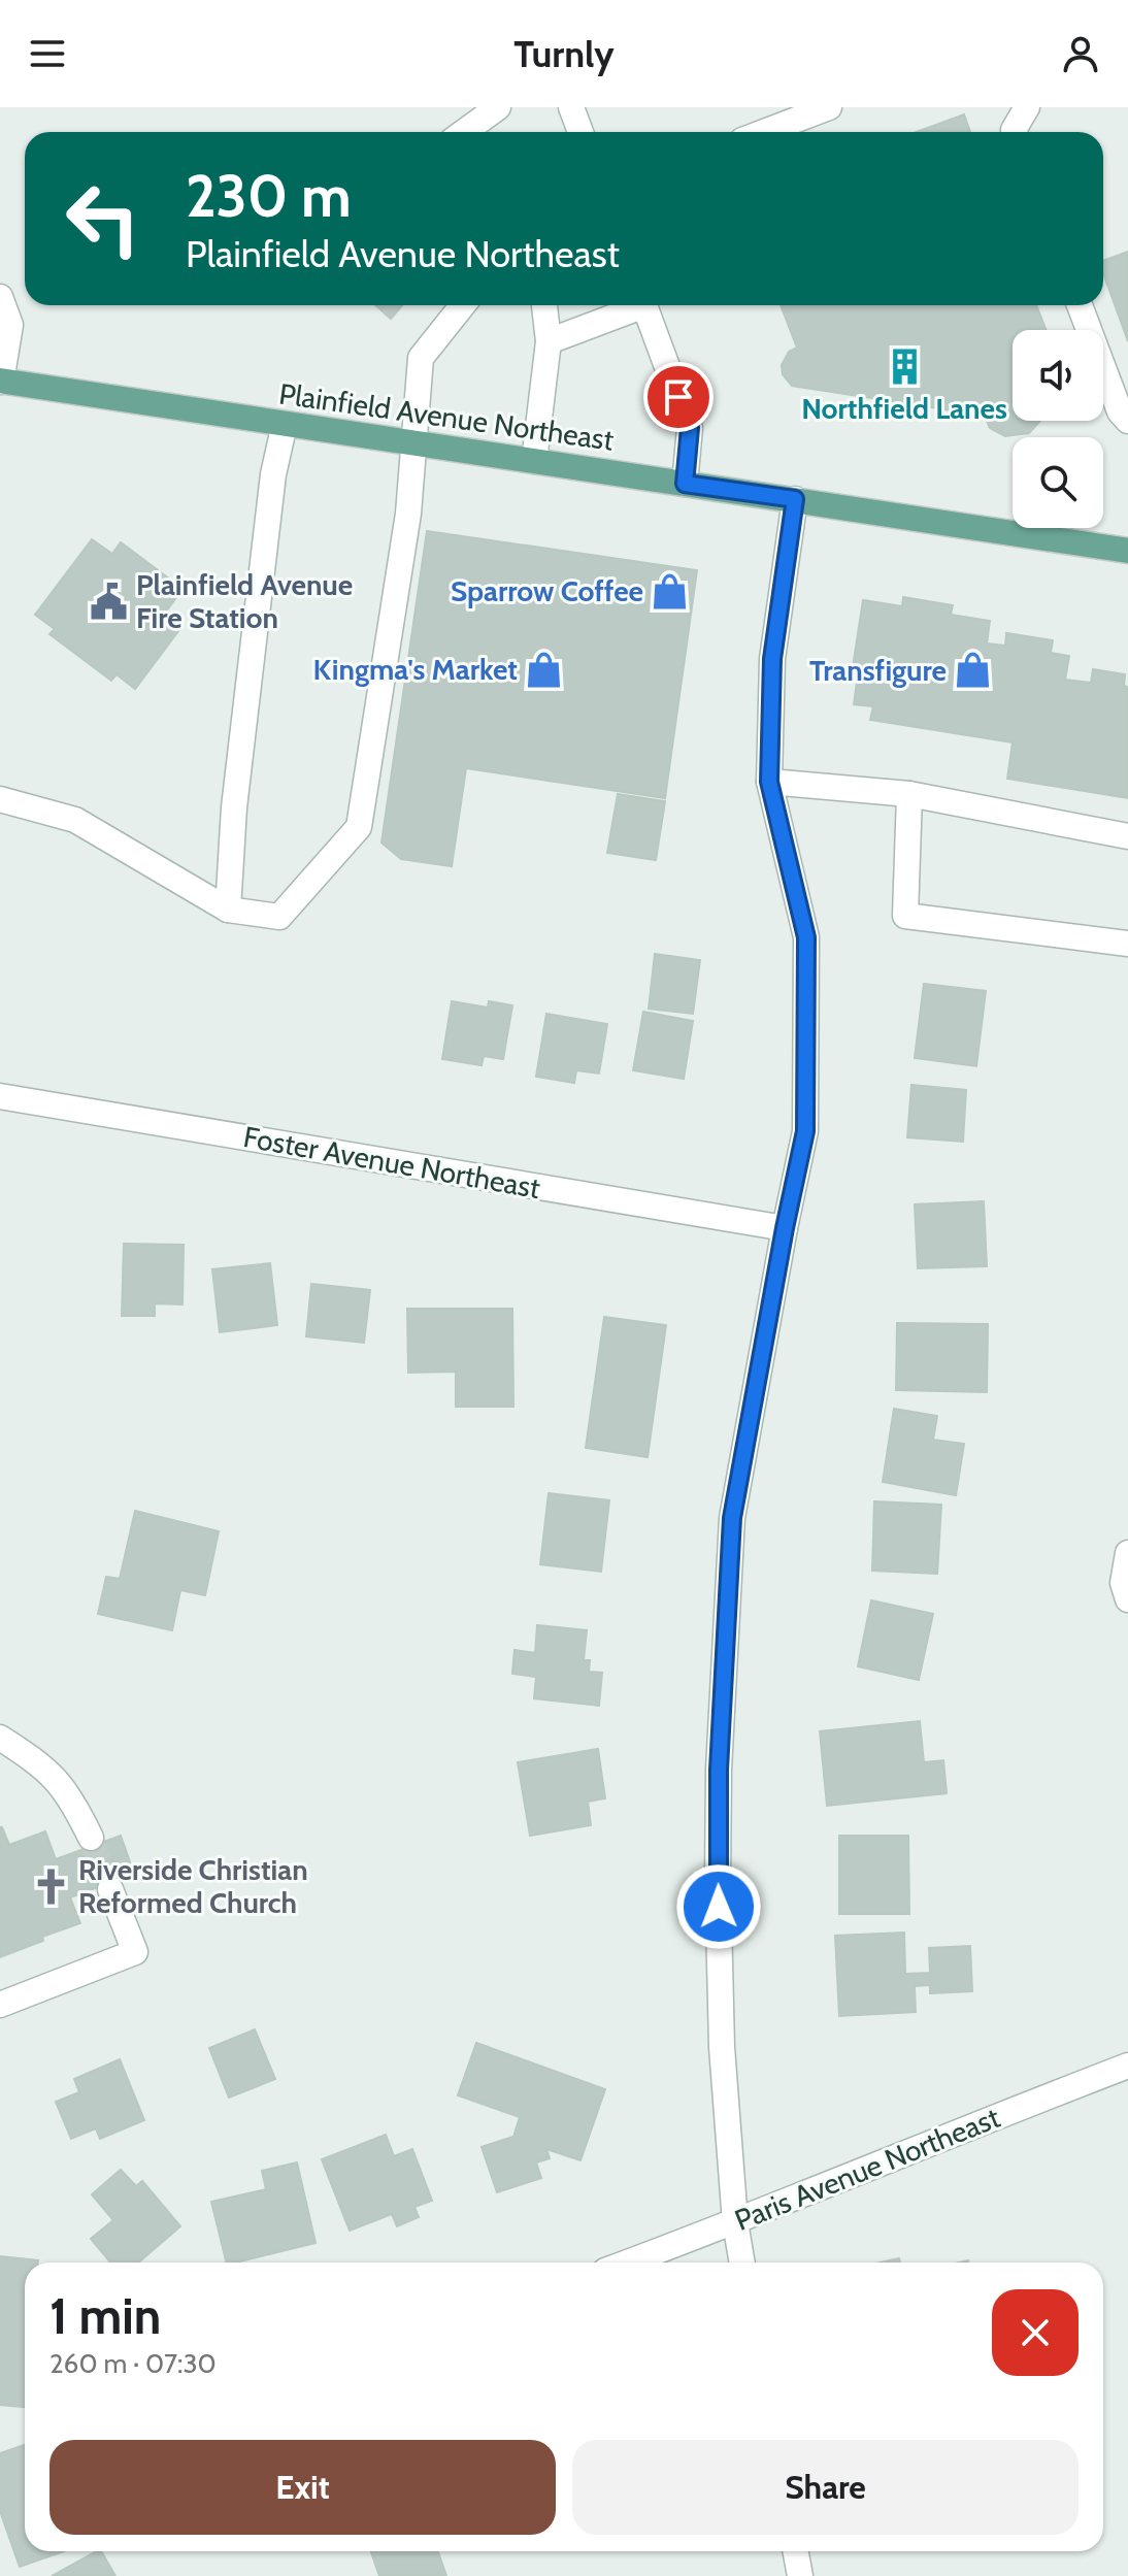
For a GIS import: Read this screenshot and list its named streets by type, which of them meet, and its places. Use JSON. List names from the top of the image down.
{
  "streets": {
    "main road": ["Plainfield Avenue Northeast"],
    "street": ["Foster Avenue Northeast", "Paris Avenue Northeast"]
  },
  "places": {
    "building": ["Northfield Lanes"],
    "shop": ["Sparrow Coffee", "Kingma's Market", "Transfigure"],
    "public building": ["Plainfield Avenue Fire Station"],
    "church": ["Riverside Christian Reformed Church"]
  },
  "page": {
    "header": "Turnly",
    "turn": ["230 m", "Plainfield Avenue Northeast"],
    "heading": ["1 min", "260 m · 07:30"],
    "buttons": ["Exit", "Share"]
  }
}
